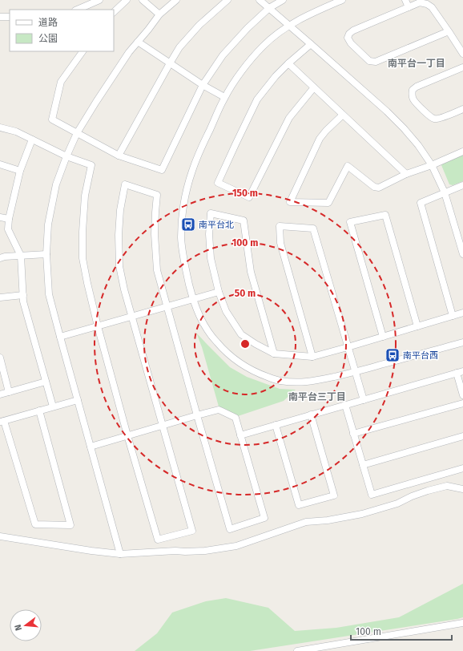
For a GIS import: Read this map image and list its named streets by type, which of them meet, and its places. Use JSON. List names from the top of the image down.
{
  "districts": ["南平台一丁目", "南平台三丁目"],
  "places": {
    "bus stop": ["南平台北", "南平台西"]
  },
  "legend": ["道路", "公園"],
  "scale_bar": "100 m",
  "north": "left",
  "rings": ["150 m", "100 m", "50 m"]
}
